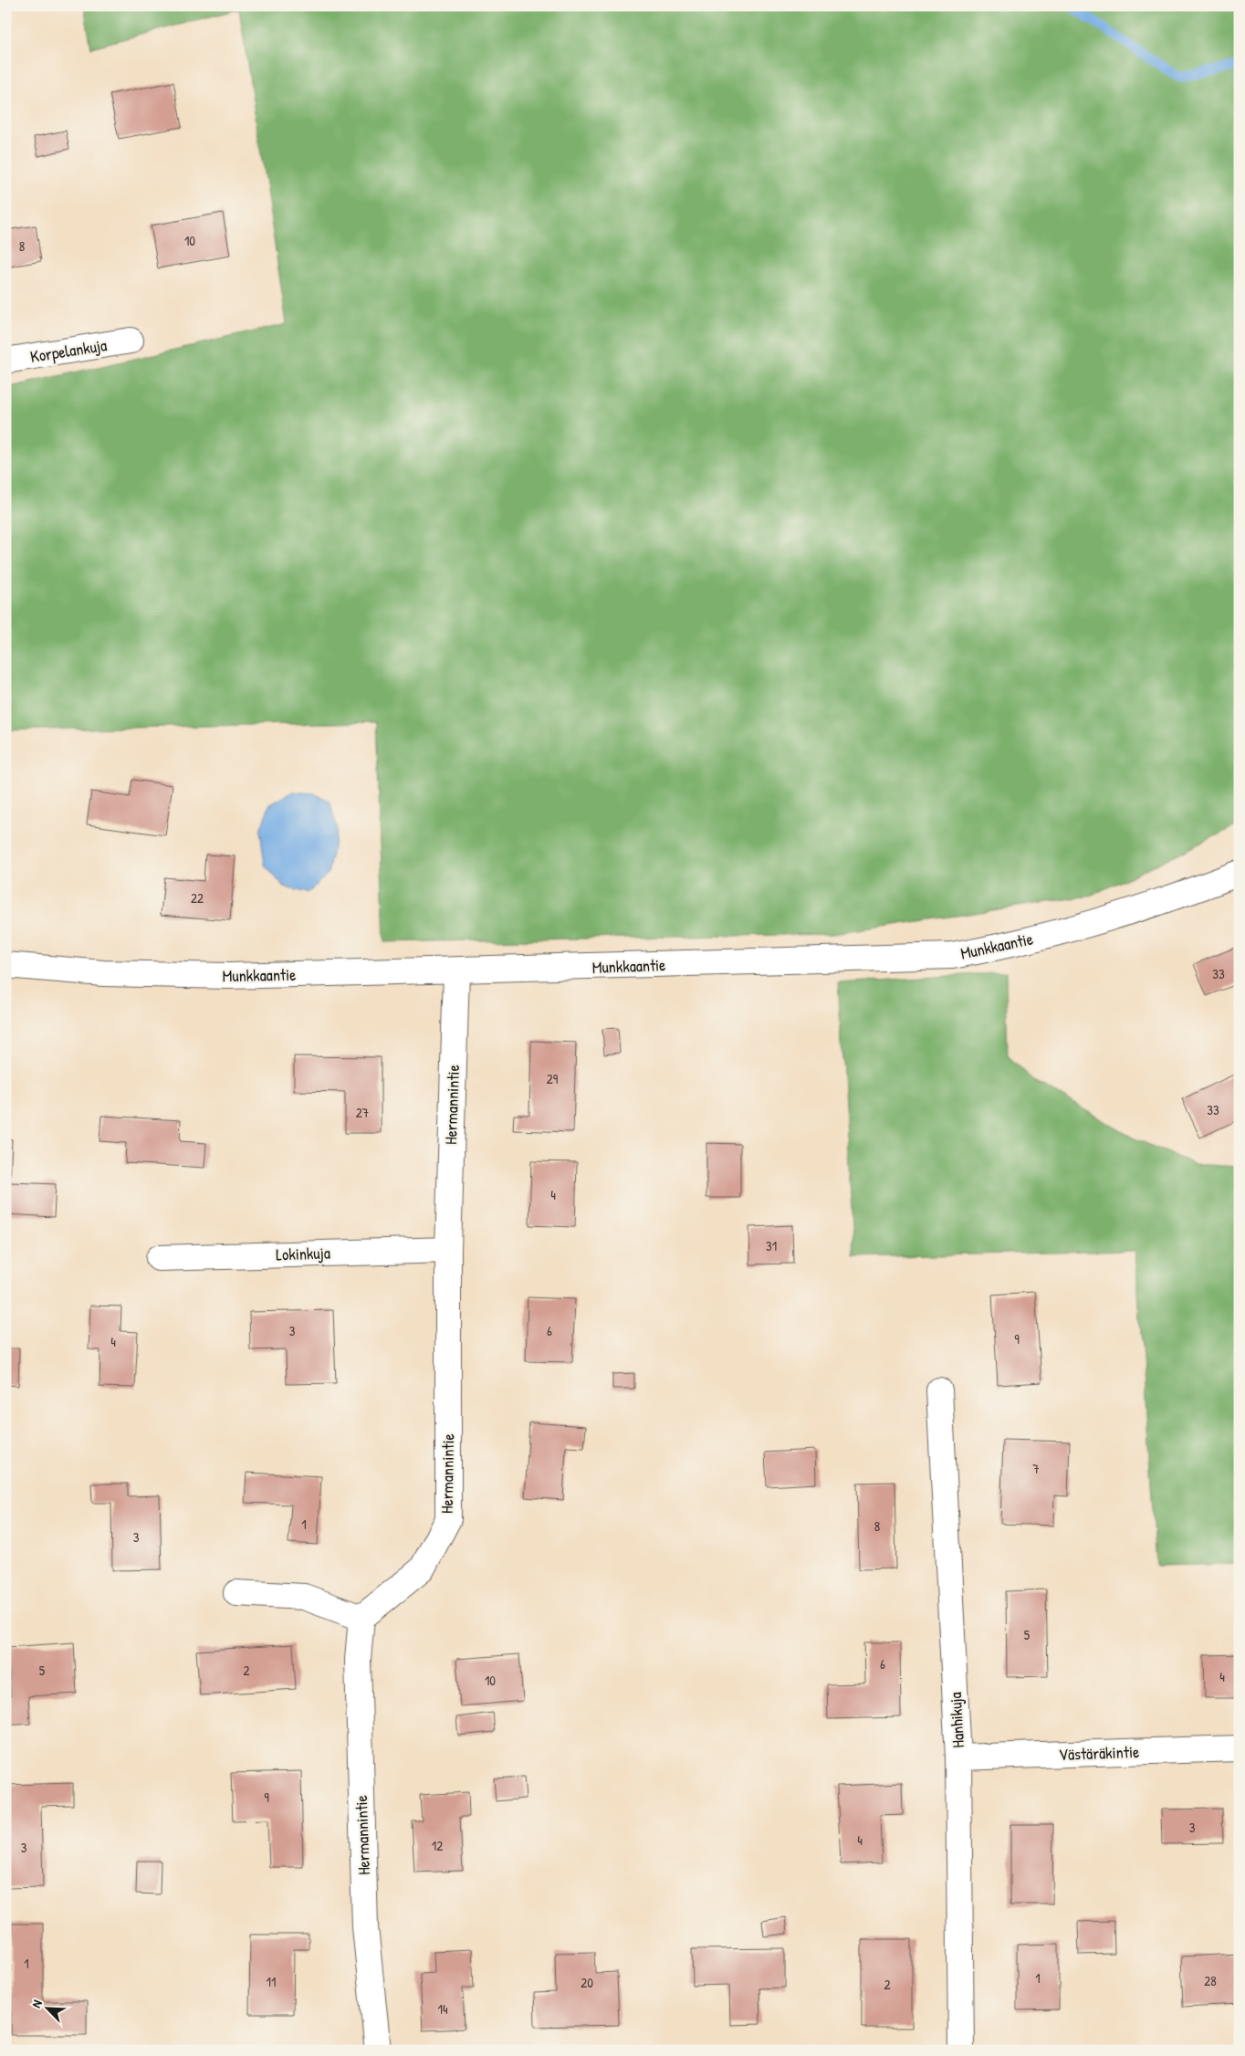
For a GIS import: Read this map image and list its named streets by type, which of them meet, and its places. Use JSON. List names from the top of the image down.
{
  "streets": {
    "street": [
      "Korpelankuja",
      "Munkkaantie",
      "Hermannintie",
      "Lokinkuja",
      "Hanhikuja",
      "Västäräkintie"
    ]
  },
  "crossings": [
    ["Munkkaantie", "Hermannintie"],
    ["Hermannintie", "Lokinkuja"],
    ["Hanhikuja", "Västäräkintie"]
  ],
  "house_numbers": [
    "10",
    "8",
    "22",
    "33",
    "29",
    "33",
    "27",
    "4",
    "31",
    "3",
    "6",
    "9",
    "4",
    "7",
    "1",
    "8",
    "3",
    "5",
    "6",
    "5",
    "2",
    "4",
    "10",
    "9",
    "3",
    "4",
    "12",
    "3",
    "1",
    "1",
    "28",
    "11",
    "20",
    "2",
    "14"
  ],
  "north": "top left"
}
